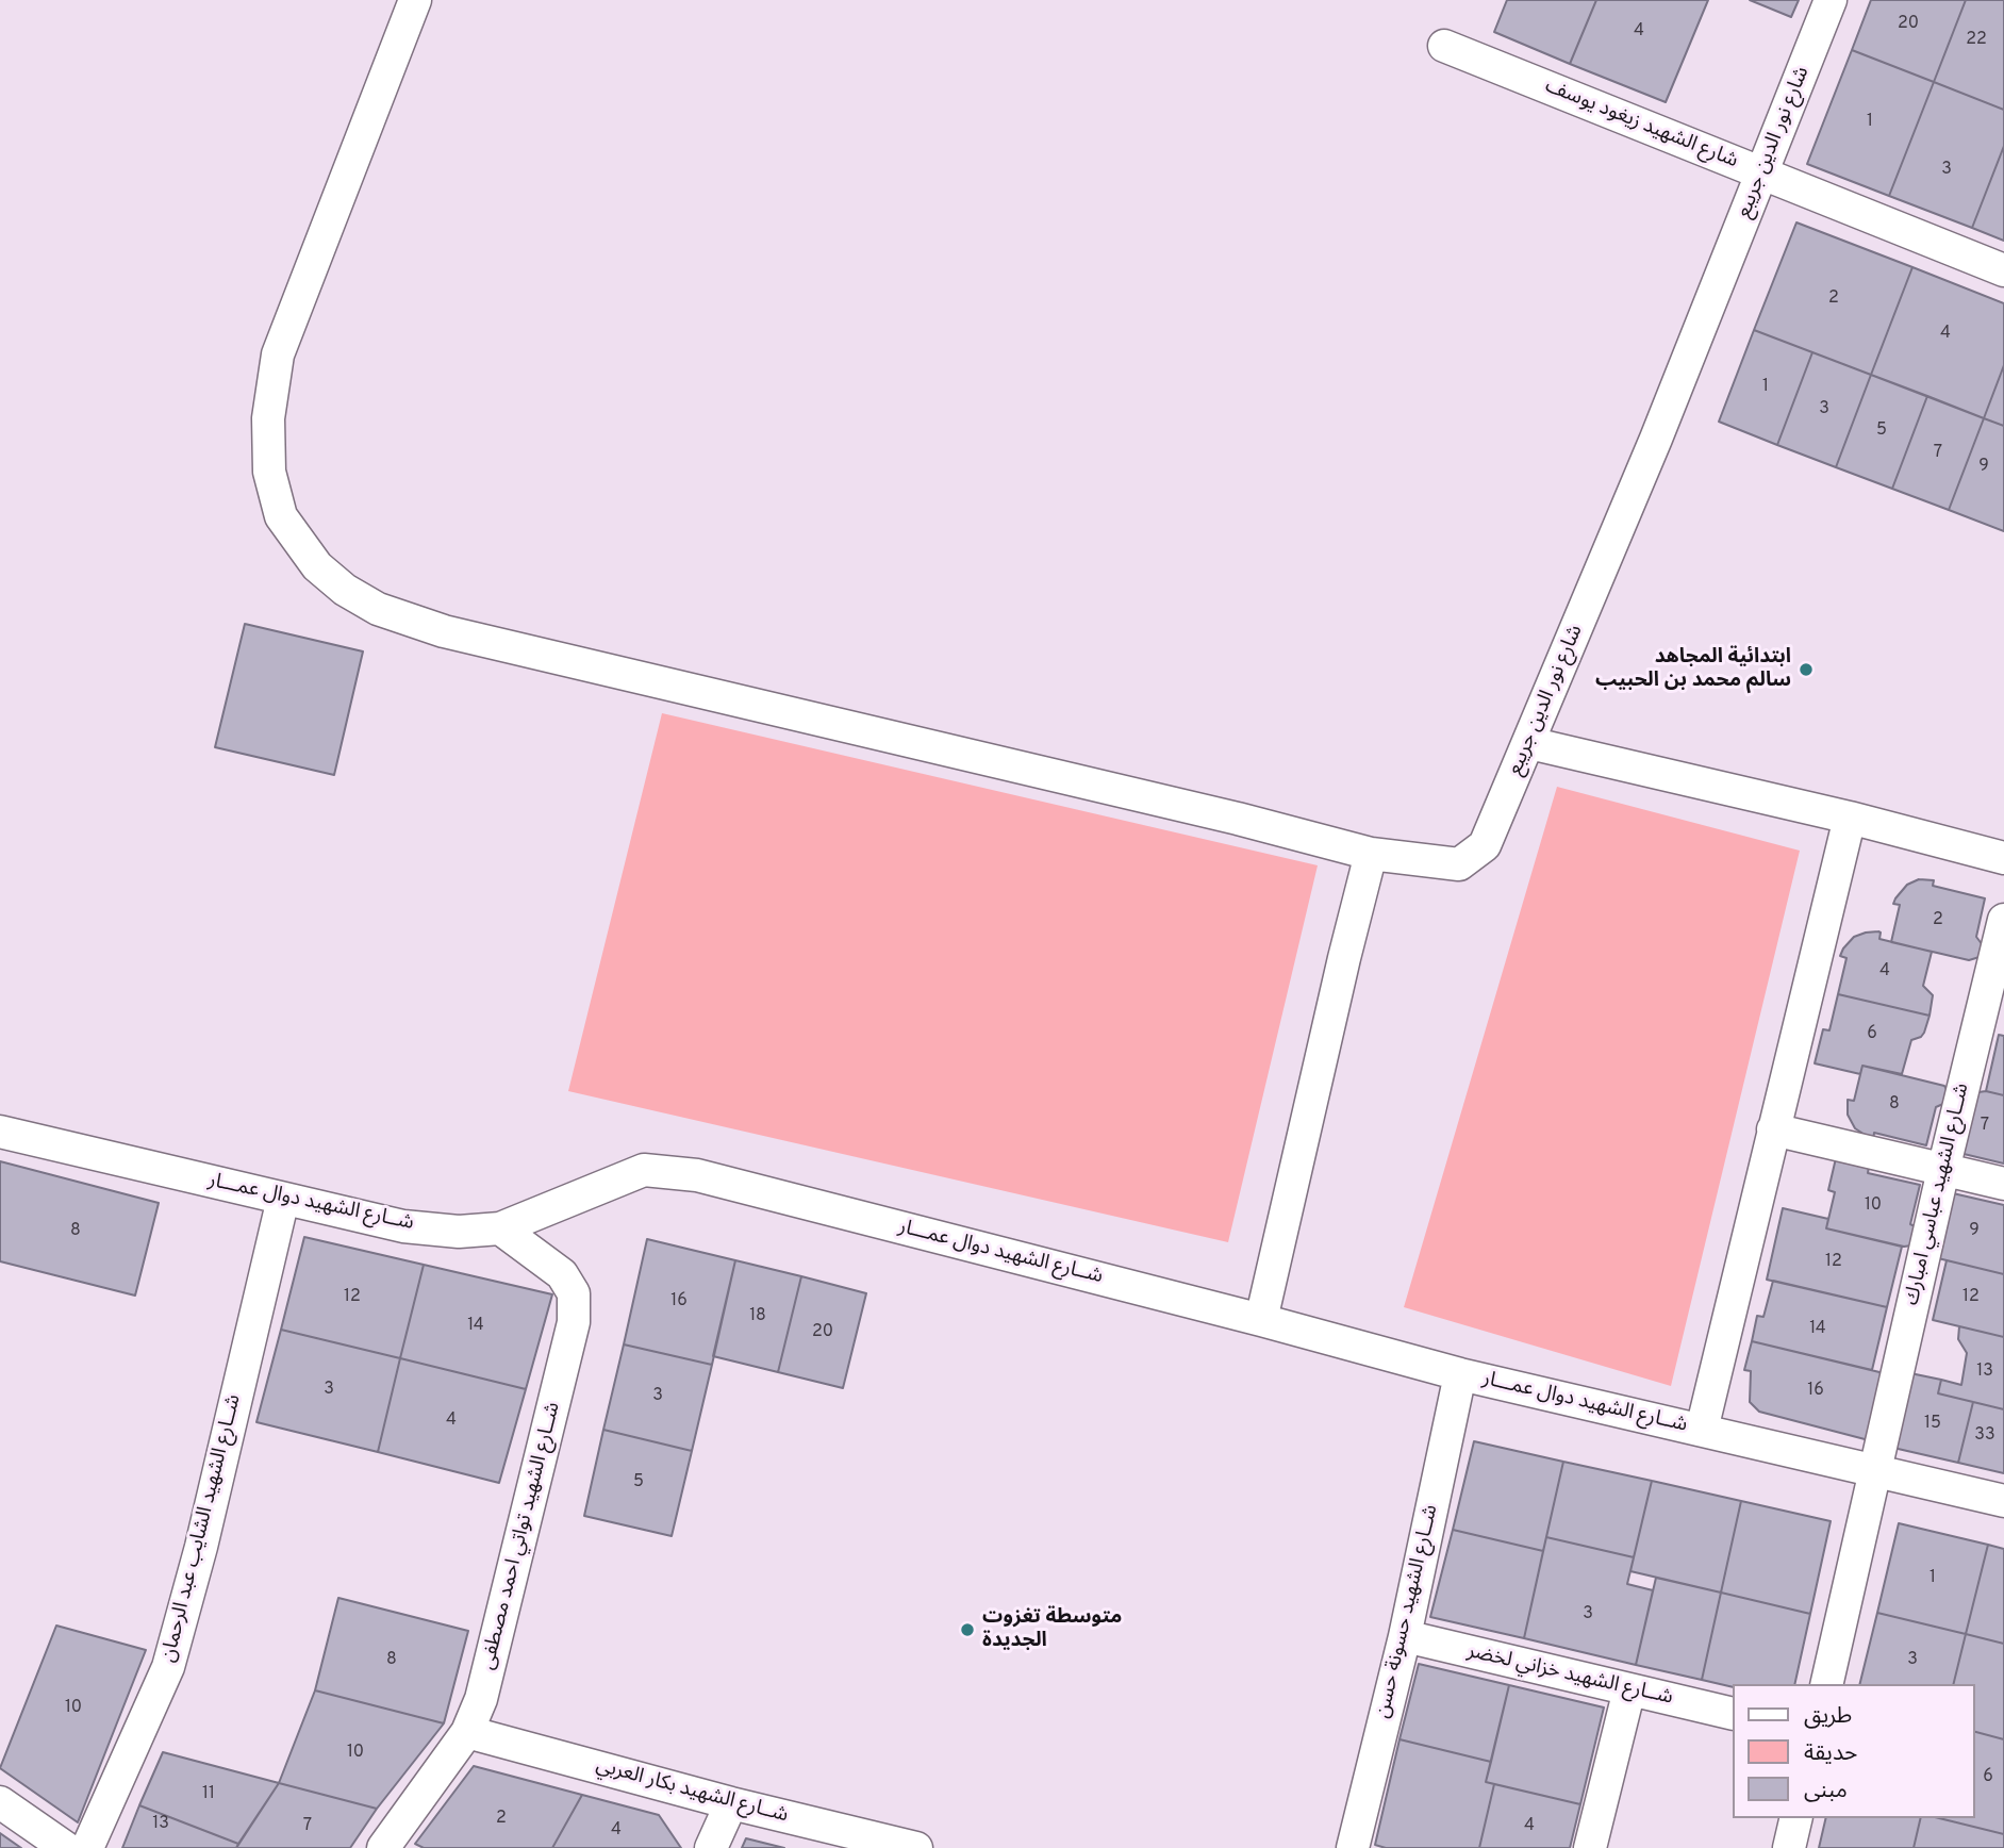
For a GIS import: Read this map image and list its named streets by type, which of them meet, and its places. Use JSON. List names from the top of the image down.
{
  "streets": {
    "street": [
      "شارع الشهيد زيغود يوسف",
      "شارع نور الدين جريبع",
      "شــارع الشهيد عباسي امبارك",
      "شــارع الشهيد دوال عمـــار",
      "شــارع الشهيد الشايب عبد الرحمان",
      "شــارع الشهيد تواتي احمد مصطفى",
      "شــارع الشهيد حسونة حسن",
      "شــارع الشهيد خزاني لخضر",
      "شــارع الشهيد بكار العربي"
    ]
  },
  "crossings": [
    ["شارع الشهيد زيغود يوسف", "شارع نور الدين جريبع"],
    ["شــارع الشهيد عباسي امبارك", "شــارع الشهيد دوال عمـــار"],
    ["شــارع الشهيد دوال عمـــار", "شــارع الشهيد الشايب عبد الرحمان"],
    ["شــارع الشهيد دوال عمـــار", "شــارع الشهيد تواتي احمد مصطفى"],
    ["شــارع الشهيد دوال عمـــار", "شــارع الشهيد حسونة حسن"],
    ["شــارع الشهيد تواتي احمد مصطفى", "شــارع الشهيد بكار العربي"],
    ["شــارع الشهيد حسونة حسن", "شــارع الشهيد خزاني لخضر"]
  ],
  "places": ["ابتدائية المجاهد سالم محمد بن الحبيب", "متوسطة تغزوت الجديدة"],
  "house_numbers": [
    "20",
    "4",
    "22",
    "1",
    "3",
    "2",
    "4",
    "1",
    "3",
    "5",
    "7",
    "9",
    "2",
    "4",
    "6",
    "8",
    "7",
    "10",
    "8",
    "9",
    "12",
    "12",
    "12",
    "16",
    "18",
    "14",
    "14",
    "20",
    "13",
    "3",
    "16",
    "3",
    "4",
    "15",
    "33",
    "5",
    "1",
    "3",
    "8",
    "3",
    "10",
    "10",
    "6",
    "11",
    "2",
    "13",
    "7",
    "4",
    "4"
  ],
  "legend": ["طريق", "حديقة", "مبنى"]
}
